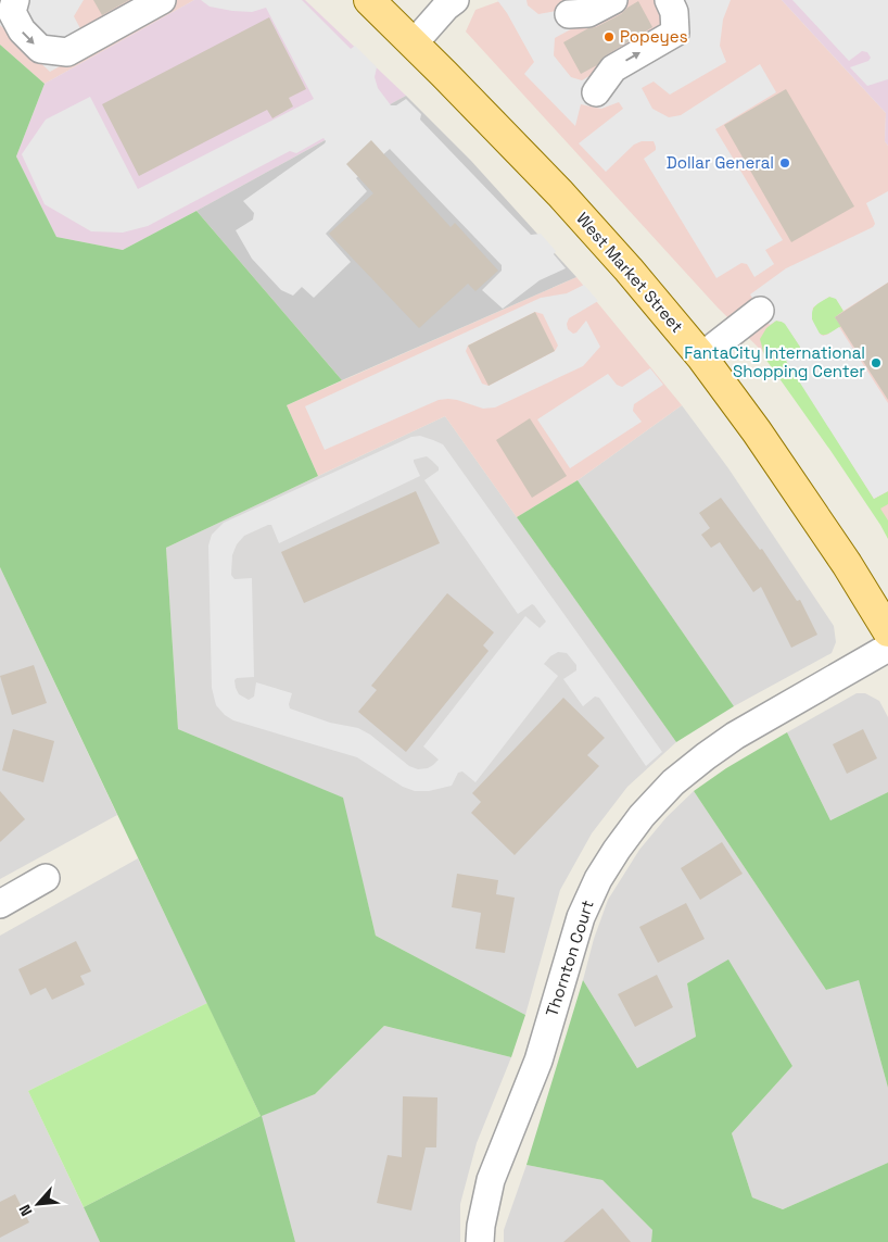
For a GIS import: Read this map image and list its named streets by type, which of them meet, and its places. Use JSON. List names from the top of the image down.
{
  "streets": {
    "main road": ["West Market Street"],
    "street": ["Thornton Court"]
  },
  "places": ["Popeyes", "Dollar General", "FantaCity International Shopping Center"],
  "north": "bottom left"
}
